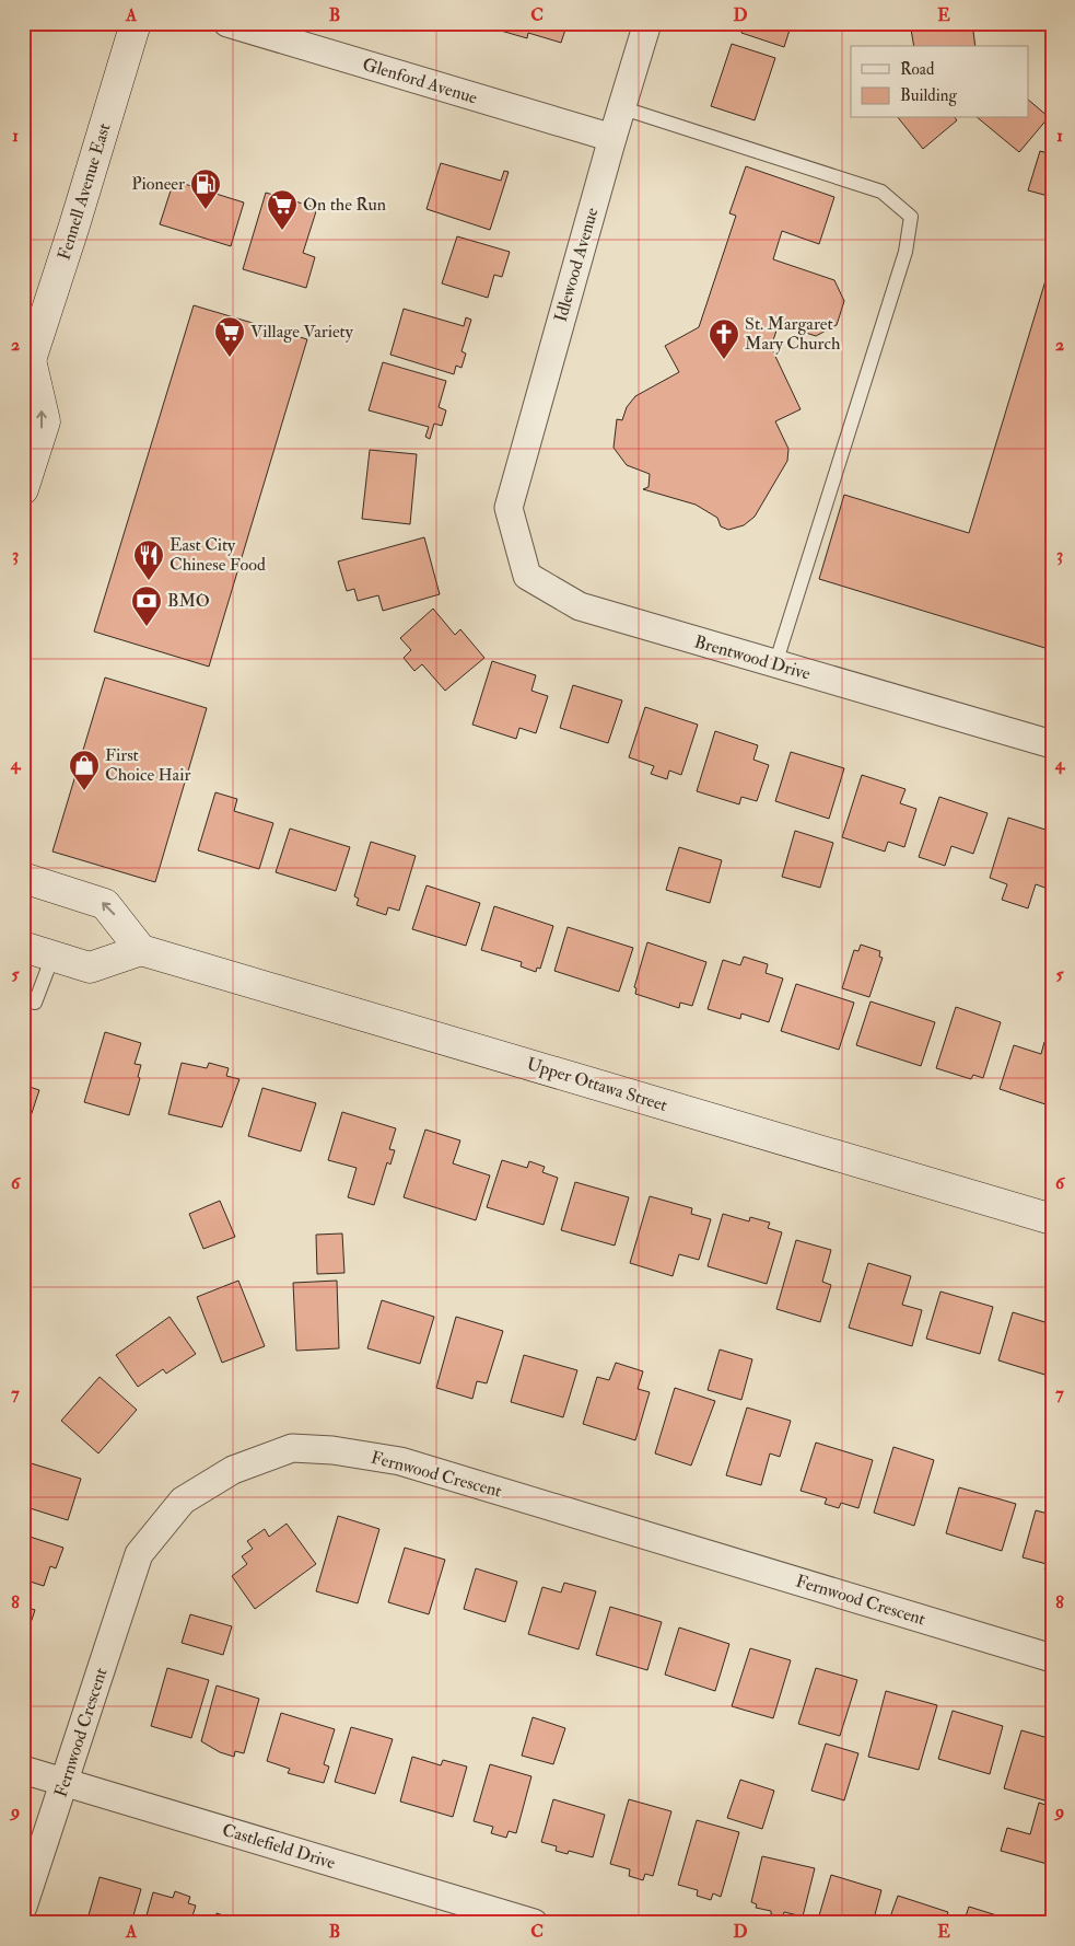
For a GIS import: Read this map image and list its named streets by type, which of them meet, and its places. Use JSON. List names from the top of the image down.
{
  "streets": {
    "main road": ["Fennell Avenue East", "Upper Ottawa Street"],
    "street": [
      "Glenford Avenue",
      "Idlewood Avenue",
      "Brentwood Drive",
      "Fernwood Crescent",
      "Castlefield Drive"
    ]
  },
  "crossings": [
    ["Glenford Avenue", "Idlewood Avenue"],
    ["Idlewood Avenue", "Brentwood Drive"],
    ["Fernwood Crescent", "Castlefield Drive"]
  ],
  "places": {
    "fuel station": ["Pioneer"],
    "supermarket": ["On the Run", "Village Variety"],
    "church": ["St. Margaret Mary Church"],
    "restaurant": ["East City Chinese Food"],
    "bank": ["BMO"],
    "shop": ["First Choice Hair"]
  },
  "legend": ["Road", "Building"],
  "grid": {
    "columns": [
      "A",
      "B",
      "C",
      "D",
      "E"
    ],
    "rows": [
      "1",
      "2",
      "3",
      "4",
      "5",
      "6",
      "7",
      "8",
      "9"
    ]
  }
}
